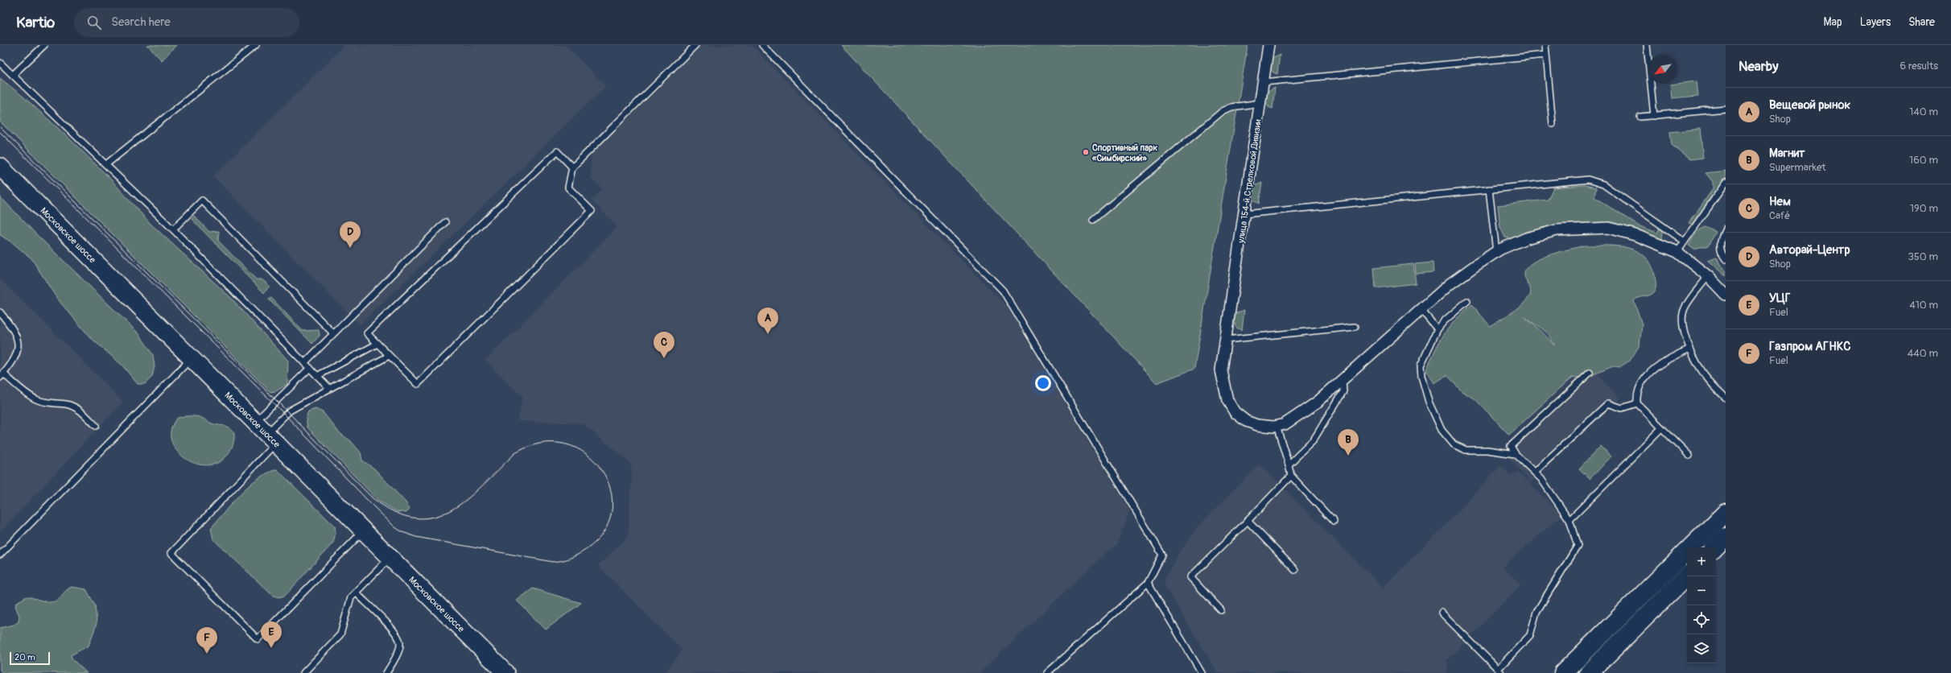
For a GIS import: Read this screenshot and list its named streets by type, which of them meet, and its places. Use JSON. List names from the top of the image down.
{
  "streets": {
    "main road": ["Московское шоссе"],
    "street": ["улица 154-й Стрелковой Дивизии"]
  },
  "places": ["Спортивный парк «Симбирский»"],
  "scale_bar": "20 m",
  "north": "bottom left",
  "page": {
    "header": "Kartio",
    "search": "Search here",
    "nav": ["Map", "Layers", "Share"],
    "heading": ["Nearby", "6 results"],
    "list": [
      {
        "mark": "A",
        "name": "Вещевой рынок",
        "note": "Shop",
        "value": "140 m"
      },
      {
        "mark": "B",
        "name": "Магнит",
        "note": "Supermarket",
        "value": "160 m"
      },
      {
        "mark": "C",
        "name": "Нем",
        "note": "Café",
        "value": "190 m"
      },
      {
        "mark": "D",
        "name": "Авторай-Центр",
        "note": "Shop",
        "value": "350 m"
      },
      {
        "mark": "E",
        "name": "УЦГ",
        "note": "Fuel",
        "value": "410 m"
      },
      {
        "mark": "F",
        "name": "Газпром АГНКС",
        "note": "Fuel",
        "value": "440 m"
      }
    ],
    "pins": [
      "D",
      "A",
      "C",
      "B",
      "E",
      "F"
    ],
    "map_buttons": ["+", "−"],
    "scale": "20 m"
  }
}
